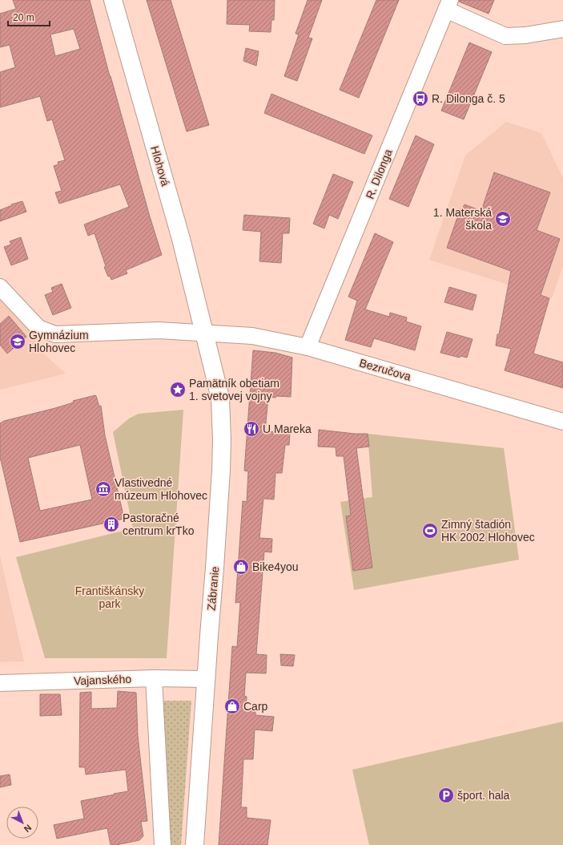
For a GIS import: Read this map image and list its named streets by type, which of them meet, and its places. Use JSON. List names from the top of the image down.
{
  "streets": {
    "main road": ["Hlohová", "Zábranie"],
    "street": ["R. Dilonga", "Bezručova", "Vajanského"]
  },
  "crossings": [
    ["Hlohová", "Bezručova"],
    ["Hlohová", "Zábranie"],
    ["R. Dilonga", "Bezručova"],
    ["Bezručova", "Zábranie"],
    ["Zábranie", "Vajanského"]
  ],
  "parks": ["Františkánsky park"],
  "places": {
    "bus stop": ["R. Dilonga č. 5"],
    "school or university": ["1. Materská škola", "Gymnázium Hlohovec"],
    "place": ["Pamätník obetiam 1. svetovej vojny"],
    "restaurant": ["U Mareka"],
    "museum": ["Vlastivedné múzeum Hlohovec"],
    "building": ["Pastoračné centrum krTko"],
    "sports": ["Zimný štadión HK 2002 Hlohovec"],
    "shop": ["Bike4you", "Carp"],
    "parking": ["šport. hala"]
  },
  "scale_bar": "20 m",
  "north": "bottom right"
}
